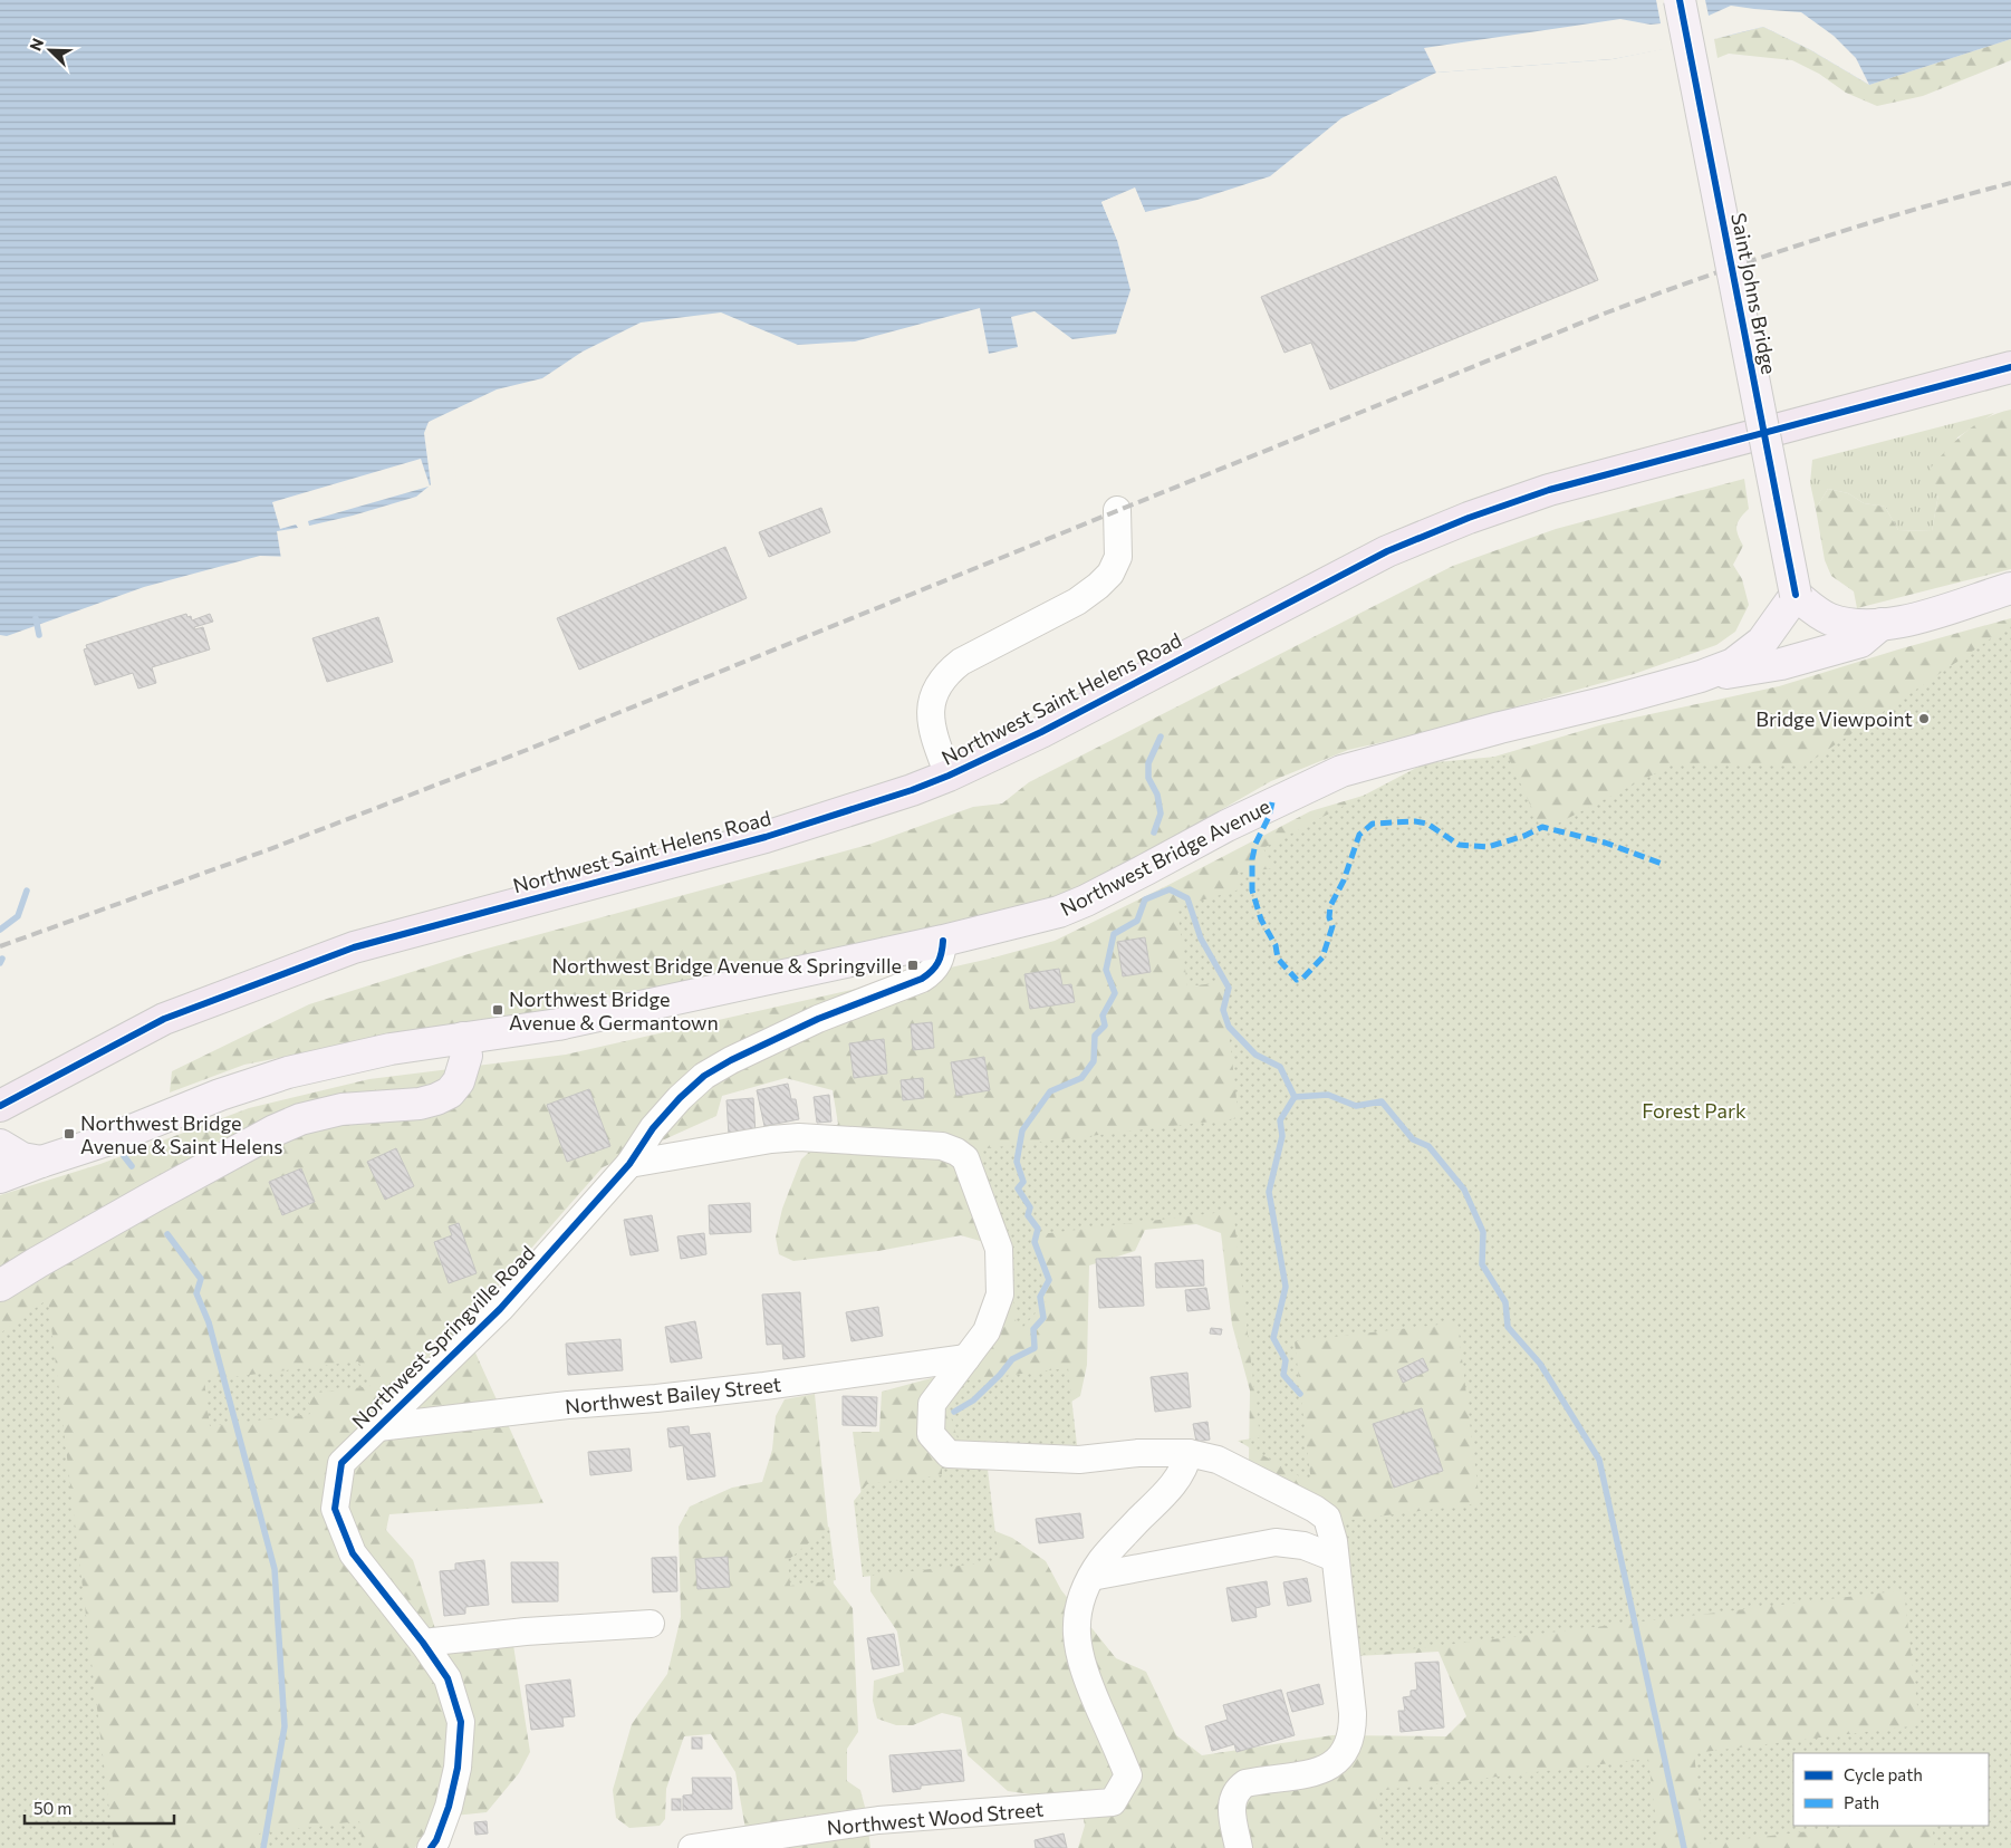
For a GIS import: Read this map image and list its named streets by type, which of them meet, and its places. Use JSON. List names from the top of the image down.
{
  "streets": {
    "highway": ["Northwest Saint Helens Road"],
    "main road": ["Saint Johns Bridge", "Northwest Bridge Avenue"],
    "street": ["Northwest Springville Road", "Northwest Bailey Street", "Northwest Wood Street"]
  },
  "crossings": [
    ["Saint Johns Bridge", "Northwest Bridge Avenue"],
    ["Northwest Bridge Avenue", "Northwest Springville Road"],
    ["Northwest Springville Road", "Northwest Bailey Street"]
  ],
  "parks": ["Forest Park"],
  "places": {
    "other": ["Bridge Viewpoint"],
    "transit": ["Northwest Bridge Avenue & Springville", "Northwest Bridge Avenue & Germantown", "Northwest Bridge Avenue & Saint Helens"]
  },
  "legend": ["Cycle path", "Path"],
  "scale_bar": "50 m",
  "north": "top left"
}
